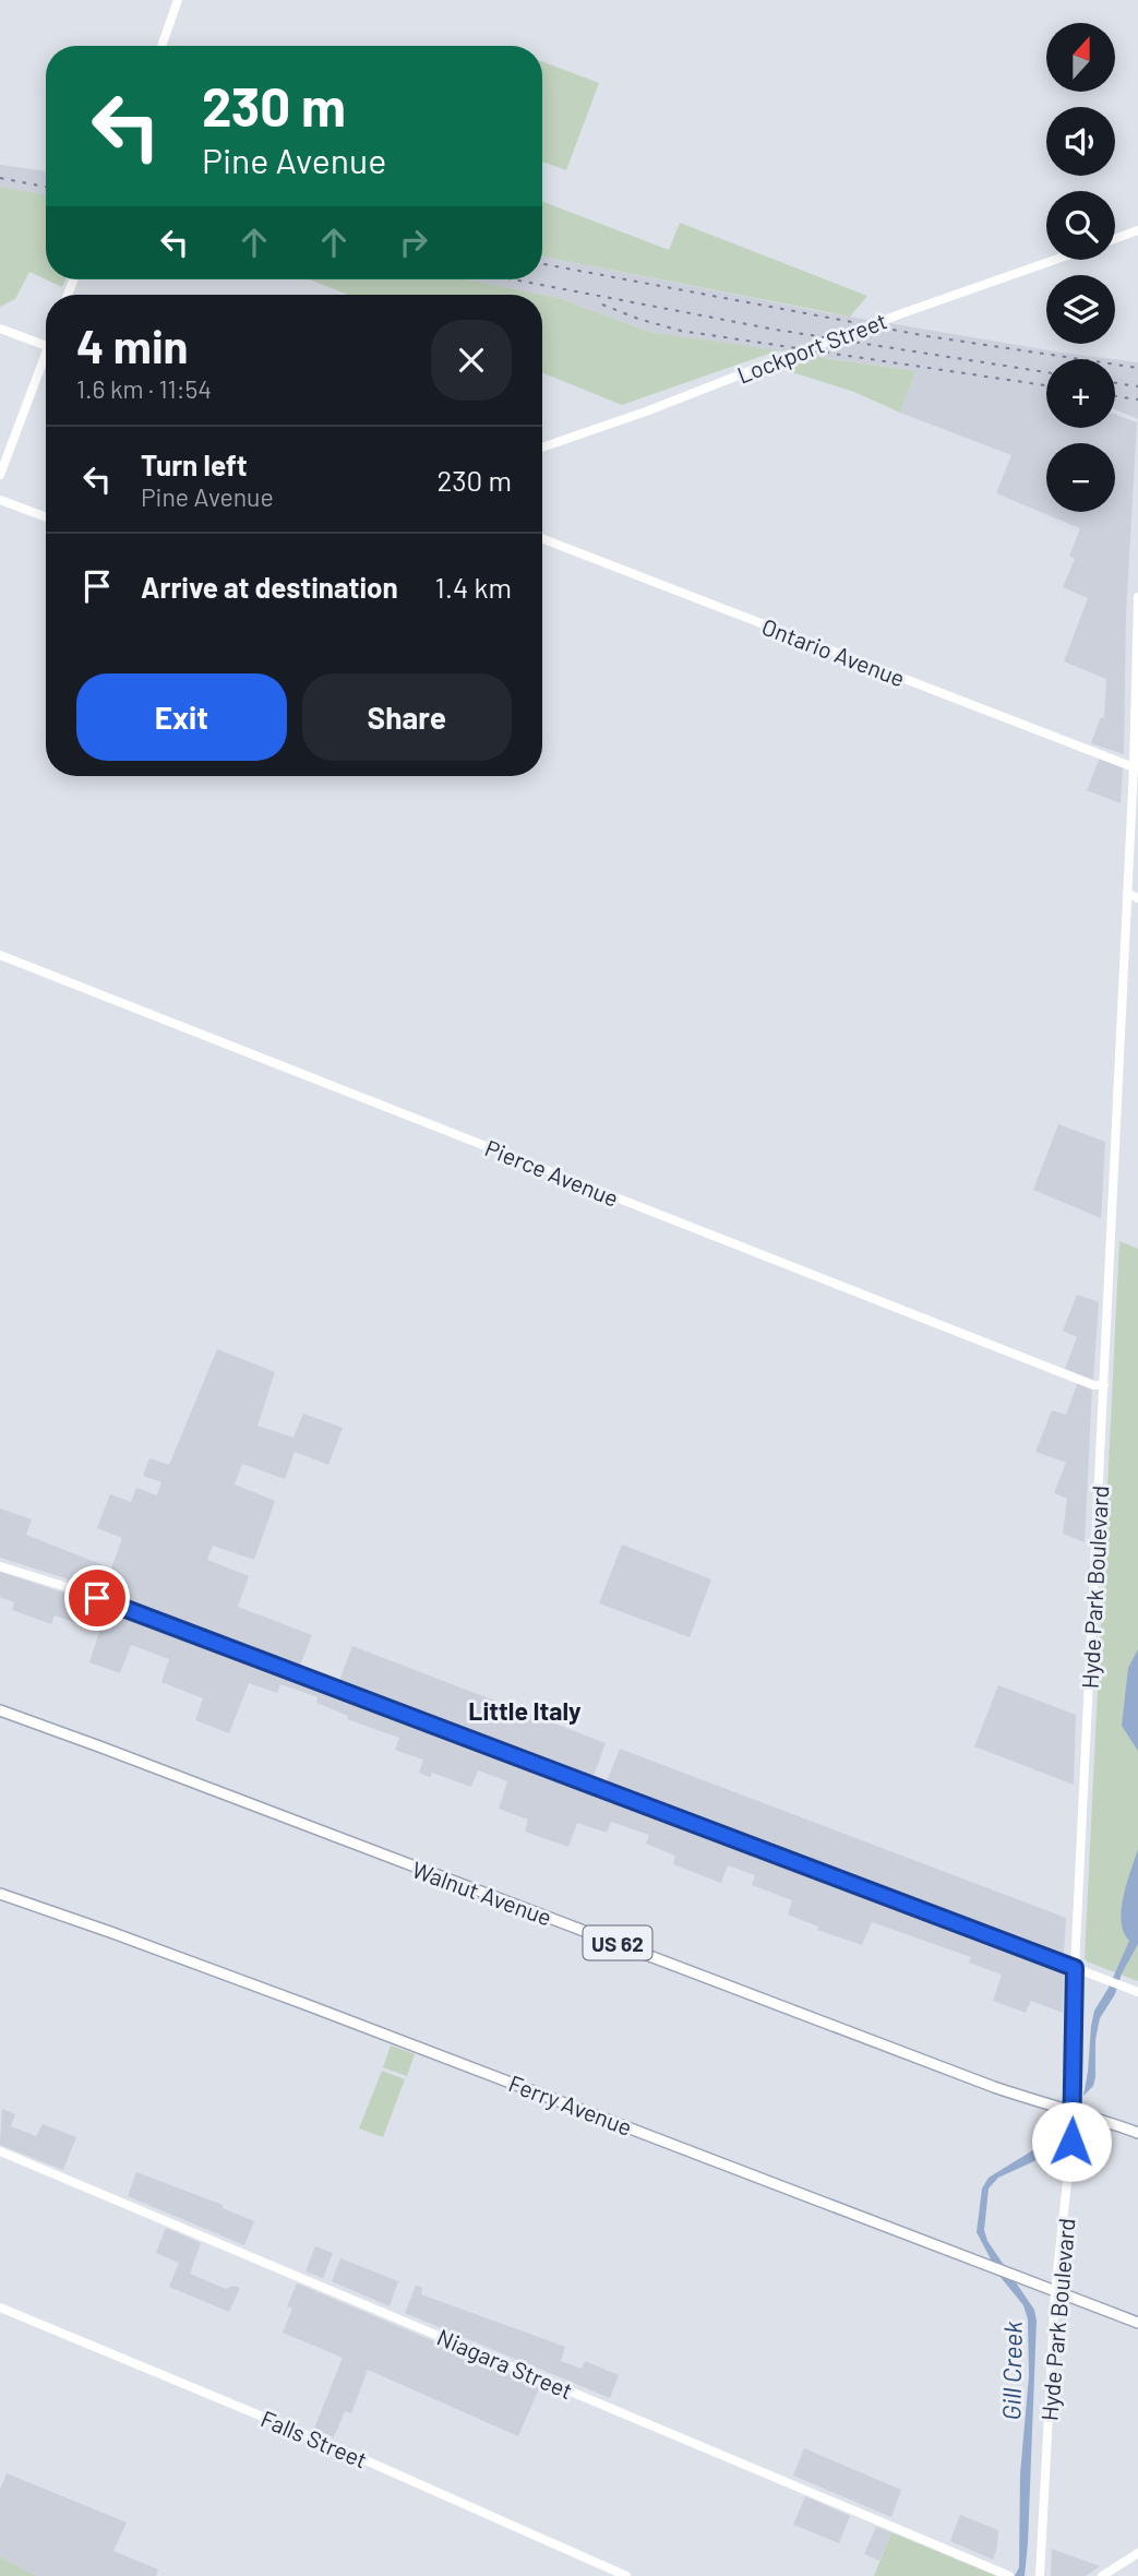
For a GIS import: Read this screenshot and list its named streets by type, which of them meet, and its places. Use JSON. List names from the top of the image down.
{
  "streets": {
    "main road": ["Walnut Avenue", "US 62", "Ferry Avenue"],
    "street": [
      "Lockport Street",
      "Ontario Avenue",
      "Pierce Avenue",
      "Hyde Park Boulevard",
      "Niagara Street",
      "Falls Street"
    ]
  },
  "crossings": [
    ["Ontario Avenue", "Hyde Park Boulevard"],
    ["Pierce Avenue", "Hyde Park Boulevard"],
    ["Hyde Park Boulevard", "Walnut Avenue"],
    ["Hyde Park Boulevard", "Ferry Avenue"]
  ],
  "districts": ["Little Italy"],
  "water": ["Gill Creek"],
  "north": "top",
  "page": {
    "map_buttons": ["+", "−"],
    "turn": ["230 m", "Pine Avenue"],
    "heading": ["4 min", "1.6 km · 11:54"],
    "list": [
      {
        "name": "Turn left",
        "note": "Pine Avenue",
        "value": "230 m"
      },
      {
        "name": "Arrive at destination",
        "value": "1.4 km"
      }
    ],
    "buttons": ["Exit", "Share"]
  }
}
